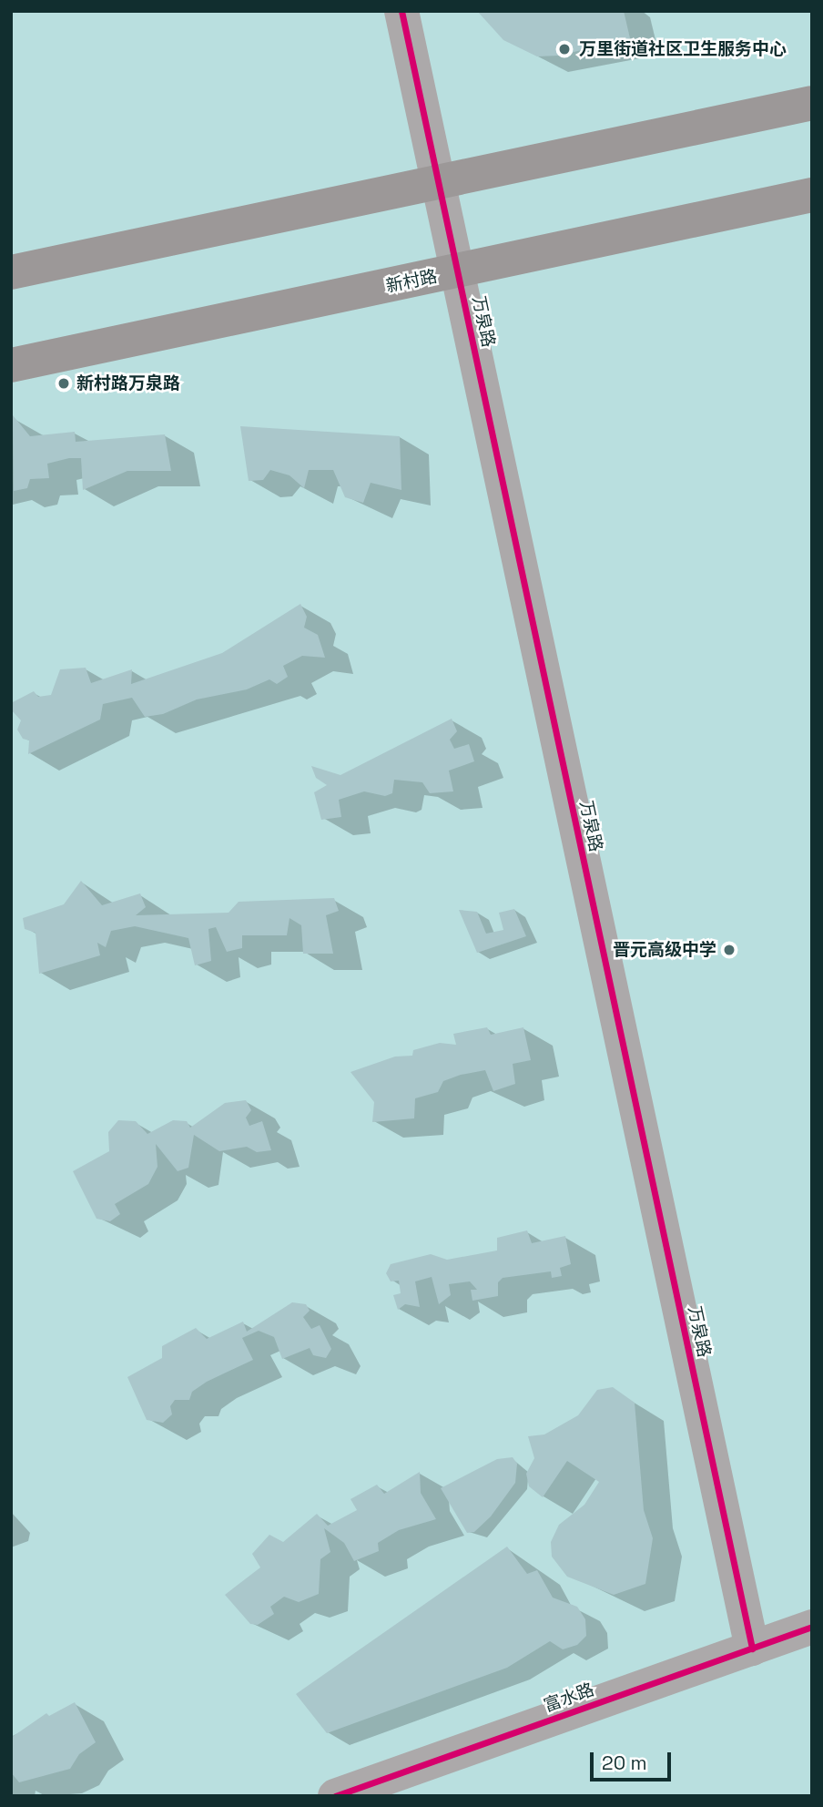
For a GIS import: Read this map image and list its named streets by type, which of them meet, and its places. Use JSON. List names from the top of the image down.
{
  "streets": {
    "main road": ["新村路"],
    "street": ["万泉路", "富水路"]
  },
  "crossings": [
    ["新村路", "万泉路"],
    ["万泉路", "富水路"]
  ],
  "places": ["万里街道社区卫生服务中心", "新村路万泉路", "晋元高级中学"],
  "scale_bar": "20 m"
}
